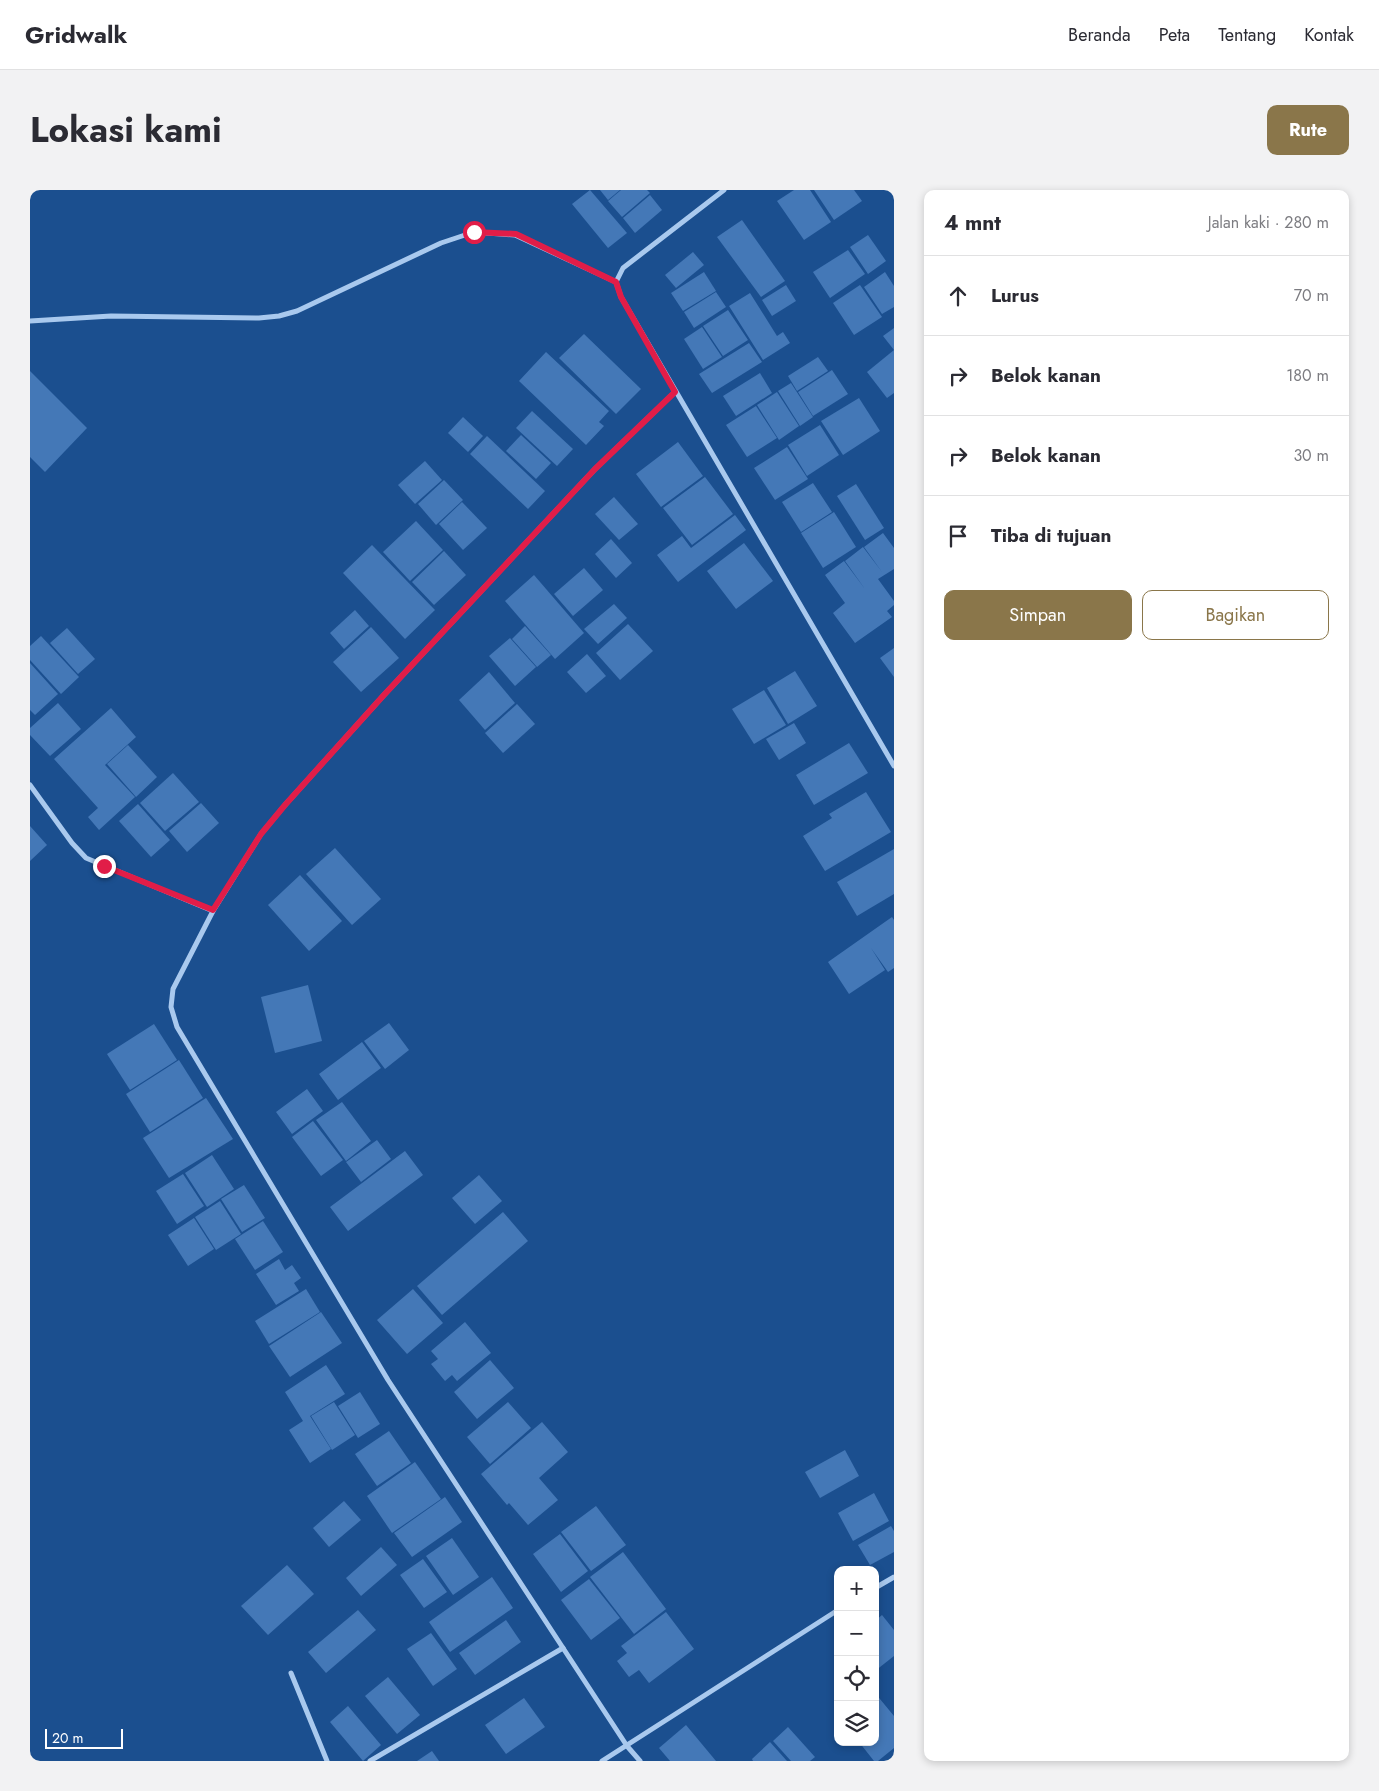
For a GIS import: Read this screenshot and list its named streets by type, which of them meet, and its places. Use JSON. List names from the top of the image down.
{
  "scale_bar": "20 m",
  "page": {
    "header": "Gridwalk",
    "nav": [
      "Beranda",
      "Peta",
      "Tentang",
      "Kontak"
    ],
    "title": "Lokasi kami",
    "buttons": [
      "Rute",
      ["Simpan", "Bagikan"]
    ],
    "heading": ["4 mnt", "Jalan kaki · 280 m"],
    "list": [
      ["Lurus", "70 m"],
      ["Belok kanan", "180 m"],
      ["Belok kanan", "30 m"],
      "Tiba di tujuan"
    ],
    "map_buttons": ["+", "−"],
    "scale": "20 m"
  }
}
